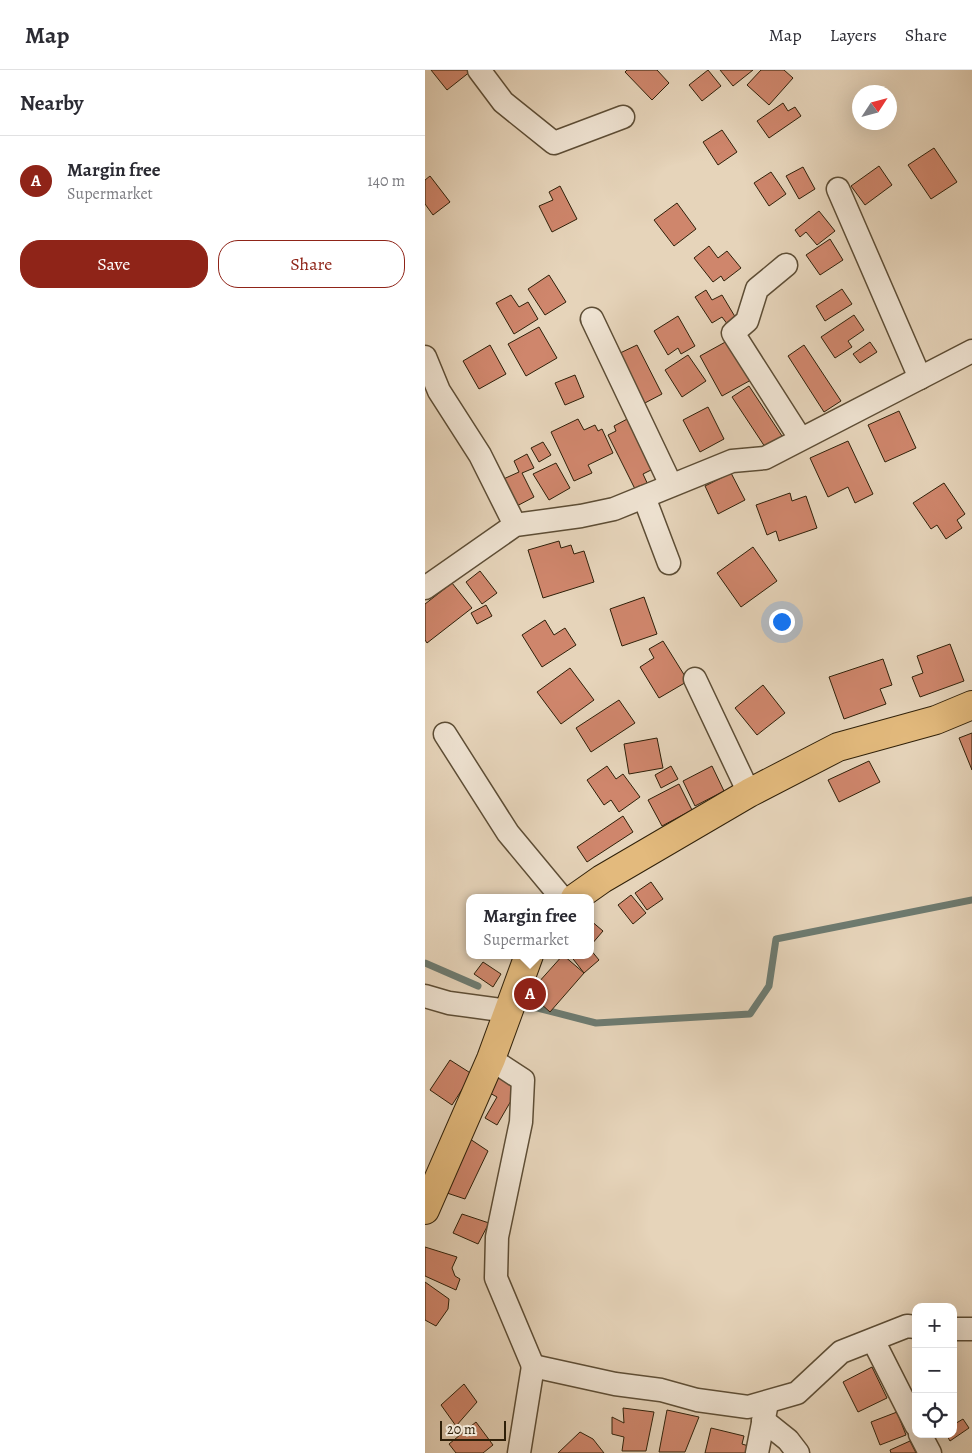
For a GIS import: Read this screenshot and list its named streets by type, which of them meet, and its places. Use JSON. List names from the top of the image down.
{
  "scale_bar": "20 m",
  "north": "top right",
  "page": {
    "header": "Map",
    "nav": ["Map", "Layers", "Share"],
    "heading": "Nearby",
    "list": [
      {
        "mark": "A",
        "name": "Margin free",
        "note": "Supermarket",
        "value": "140 m"
      }
    ],
    "buttons": ["Save", "Share"],
    "popup": ["Margin free", "Supermarket"],
    "pins": "A",
    "map_buttons": ["+", "−"],
    "scale": "20 m"
  }
}
